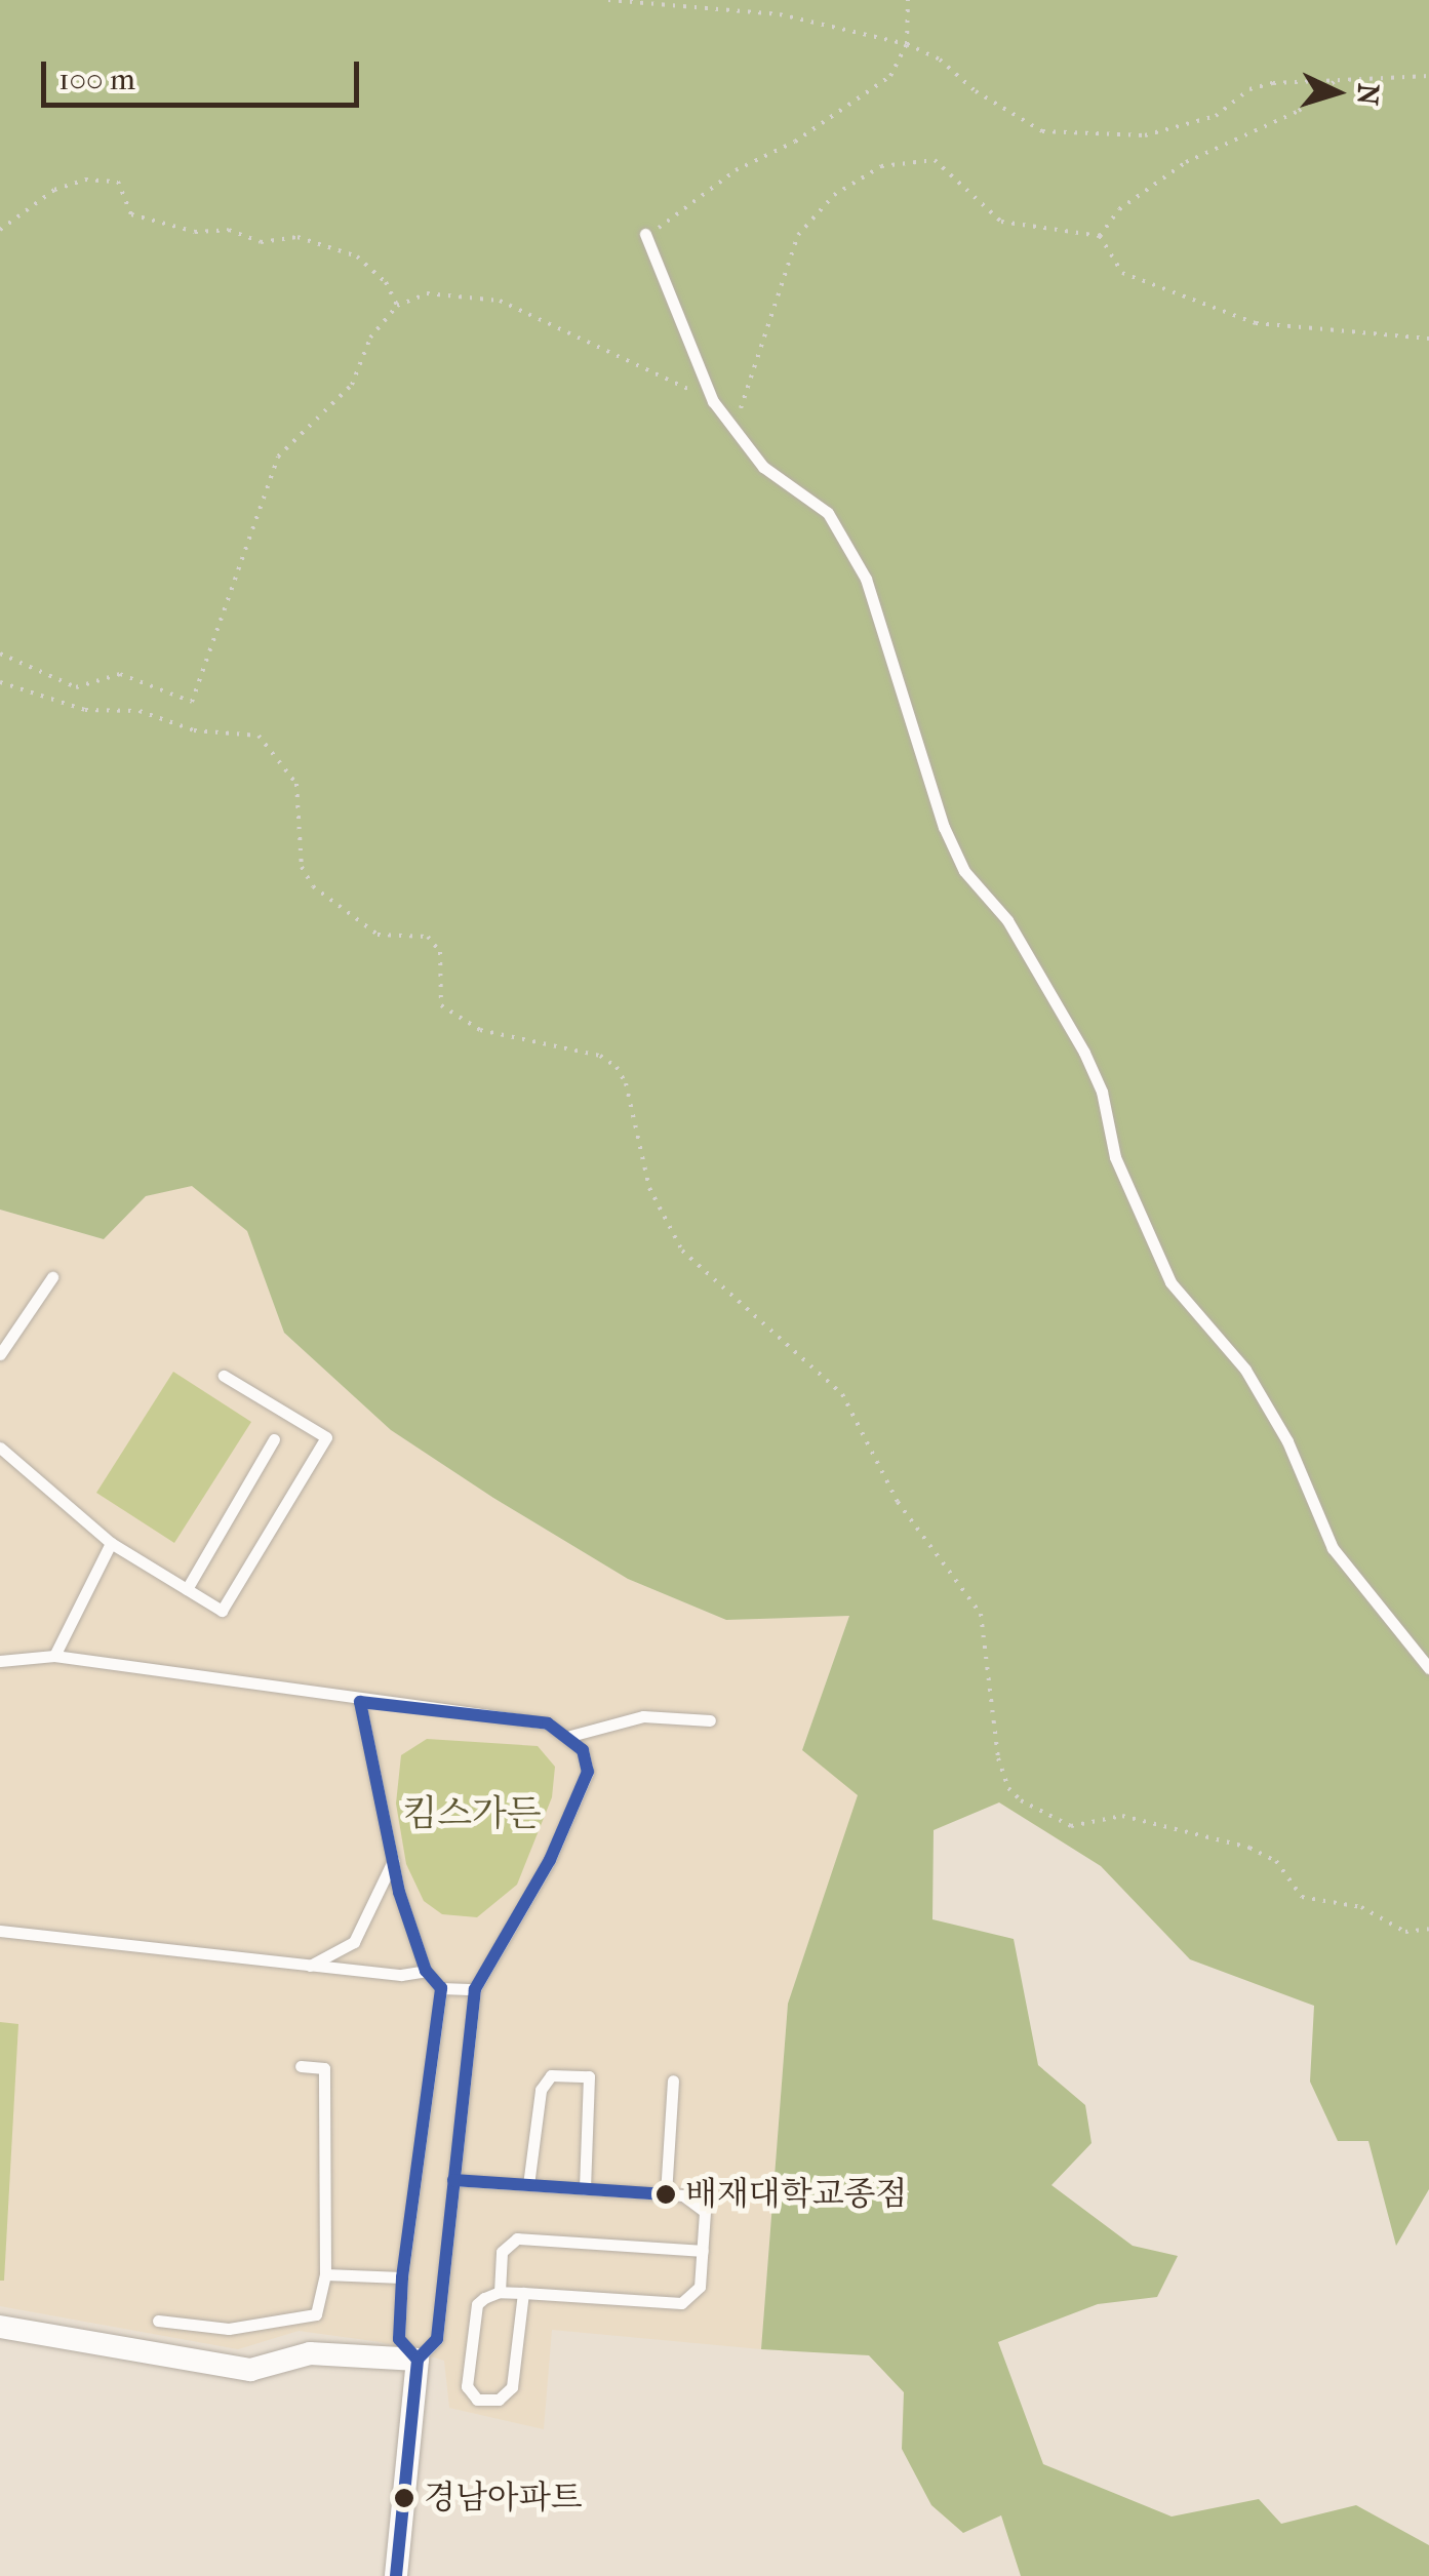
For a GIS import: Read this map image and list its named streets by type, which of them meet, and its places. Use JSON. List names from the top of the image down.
{
  "parks": ["킴스가든"],
  "places": ["배재대학교종점", "경남아파트"],
  "scale_bar": "100 m",
  "north": "right"
}
